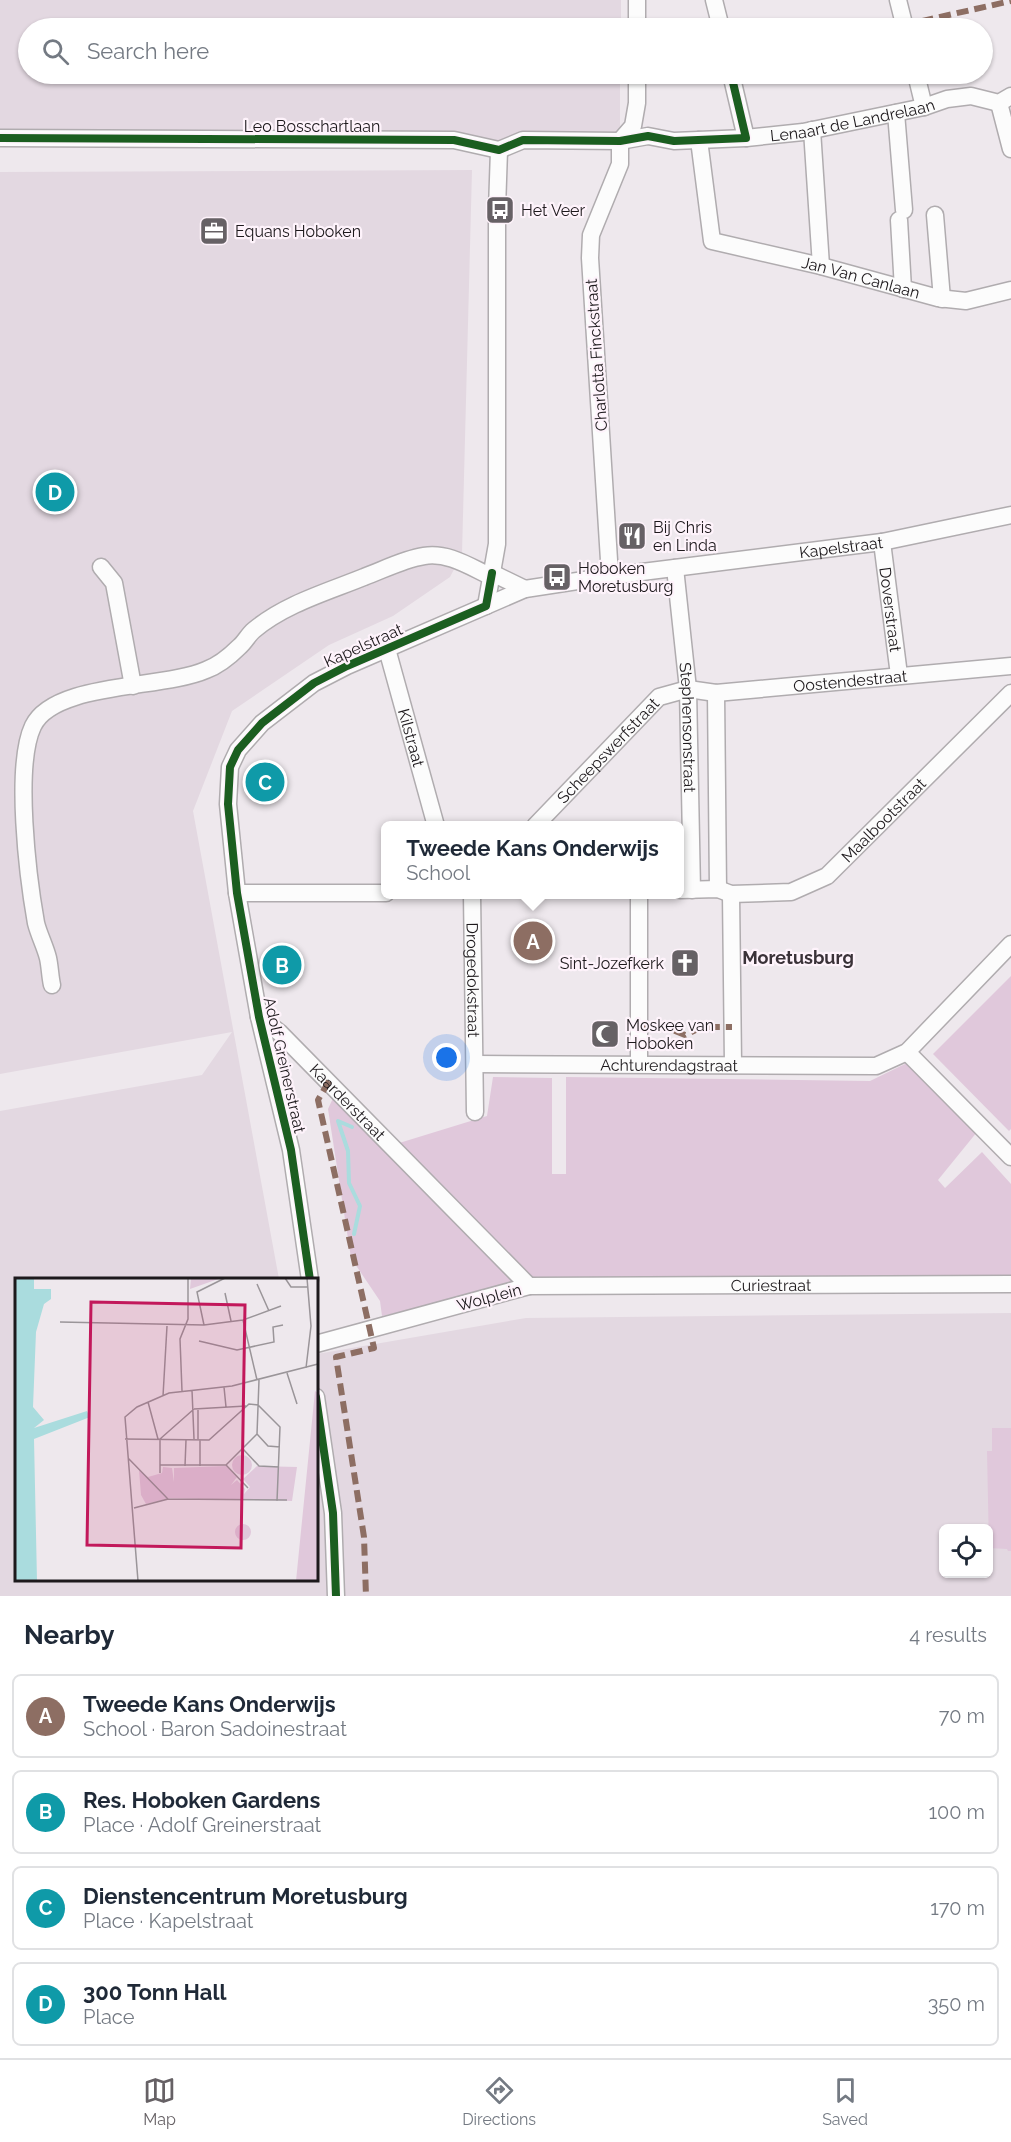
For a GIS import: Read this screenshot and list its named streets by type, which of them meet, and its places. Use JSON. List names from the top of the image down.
{
  "streets": {
    "street": [
      "Lenaart de Landrelaan",
      "Leo Bosschartlaan",
      "Jan Van Canlaan",
      "Charlotta Finckstraat",
      "Kapelstraat",
      "Doverstraat",
      "Oostendestraat",
      "Stephensonstraat",
      "Kilstraat",
      "Scheepswerfstraat",
      "Maalbootstraat",
      "Drogedokstraat",
      "Achturendagstraat",
      "Adolf Greinerstraat",
      "Kaarderstraat",
      "Curiestraat",
      "Wolplein"
    ]
  },
  "crossings": [
    ["Lenaart de Landrelaan", "Jan Van Canlaan"],
    ["Lenaart de Landrelaan", "Charlotta Finckstraat"],
    ["Charlotta Finckstraat", "Kapelstraat"],
    ["Kapelstraat", "Doverstraat"],
    ["Kapelstraat", "Stephensonstraat"],
    ["Kapelstraat", "Kilstraat"],
    ["Kapelstraat", "Adolf Greinerstraat"],
    ["Doverstraat", "Oostendestraat"],
    ["Oostendestraat", "Stephensonstraat"],
    ["Oostendestraat", "Scheepswerfstraat"],
    ["Stephensonstraat", "Scheepswerfstraat"],
    ["Stephensonstraat", "Maalbootstraat"],
    ["Stephensonstraat", "Achturendagstraat"],
    ["Drogedokstraat", "Achturendagstraat"],
    ["Adolf Greinerstraat", "Kaarderstraat"],
    ["Kaarderstraat", "Wolplein"],
    ["Curiestraat", "Wolplein"]
  ],
  "districts": ["Moretusburg"],
  "places": {
    "bus stop": ["Het Veer", "Hoboken Moretusburg"],
    "office": ["Equans Hoboken"],
    "restaurant": ["Bij Chris en Linda"],
    "church": ["Sint-Jozefkerk"],
    "mosque": ["Moskee van Hoboken"]
  },
  "page": {
    "search": "Search here",
    "pins": [
      "D",
      "C",
      "A",
      "B"
    ],
    "popup": ["Tweede Kans Onderwijs", "School"],
    "heading": ["Nearby", "4 results"],
    "list": [
      {
        "mark": "A",
        "name": "Tweede Kans Onderwijs",
        "note": "School · Baron Sadoinestraat",
        "value": "70 m"
      },
      {
        "mark": "B",
        "name": "Res. Hoboken Gardens",
        "note": "Place · Adolf Greinerstraat",
        "value": "100 m"
      },
      {
        "mark": "C",
        "name": "Dienstencentrum Moretusburg",
        "note": "Place · Kapelstraat",
        "value": "170 m"
      },
      {
        "mark": "D",
        "name": "300 Tonn Hall",
        "note": "Place",
        "value": "350 m"
      }
    ],
    "nav": ["Map", "Directions", "Saved"]
  }
}
